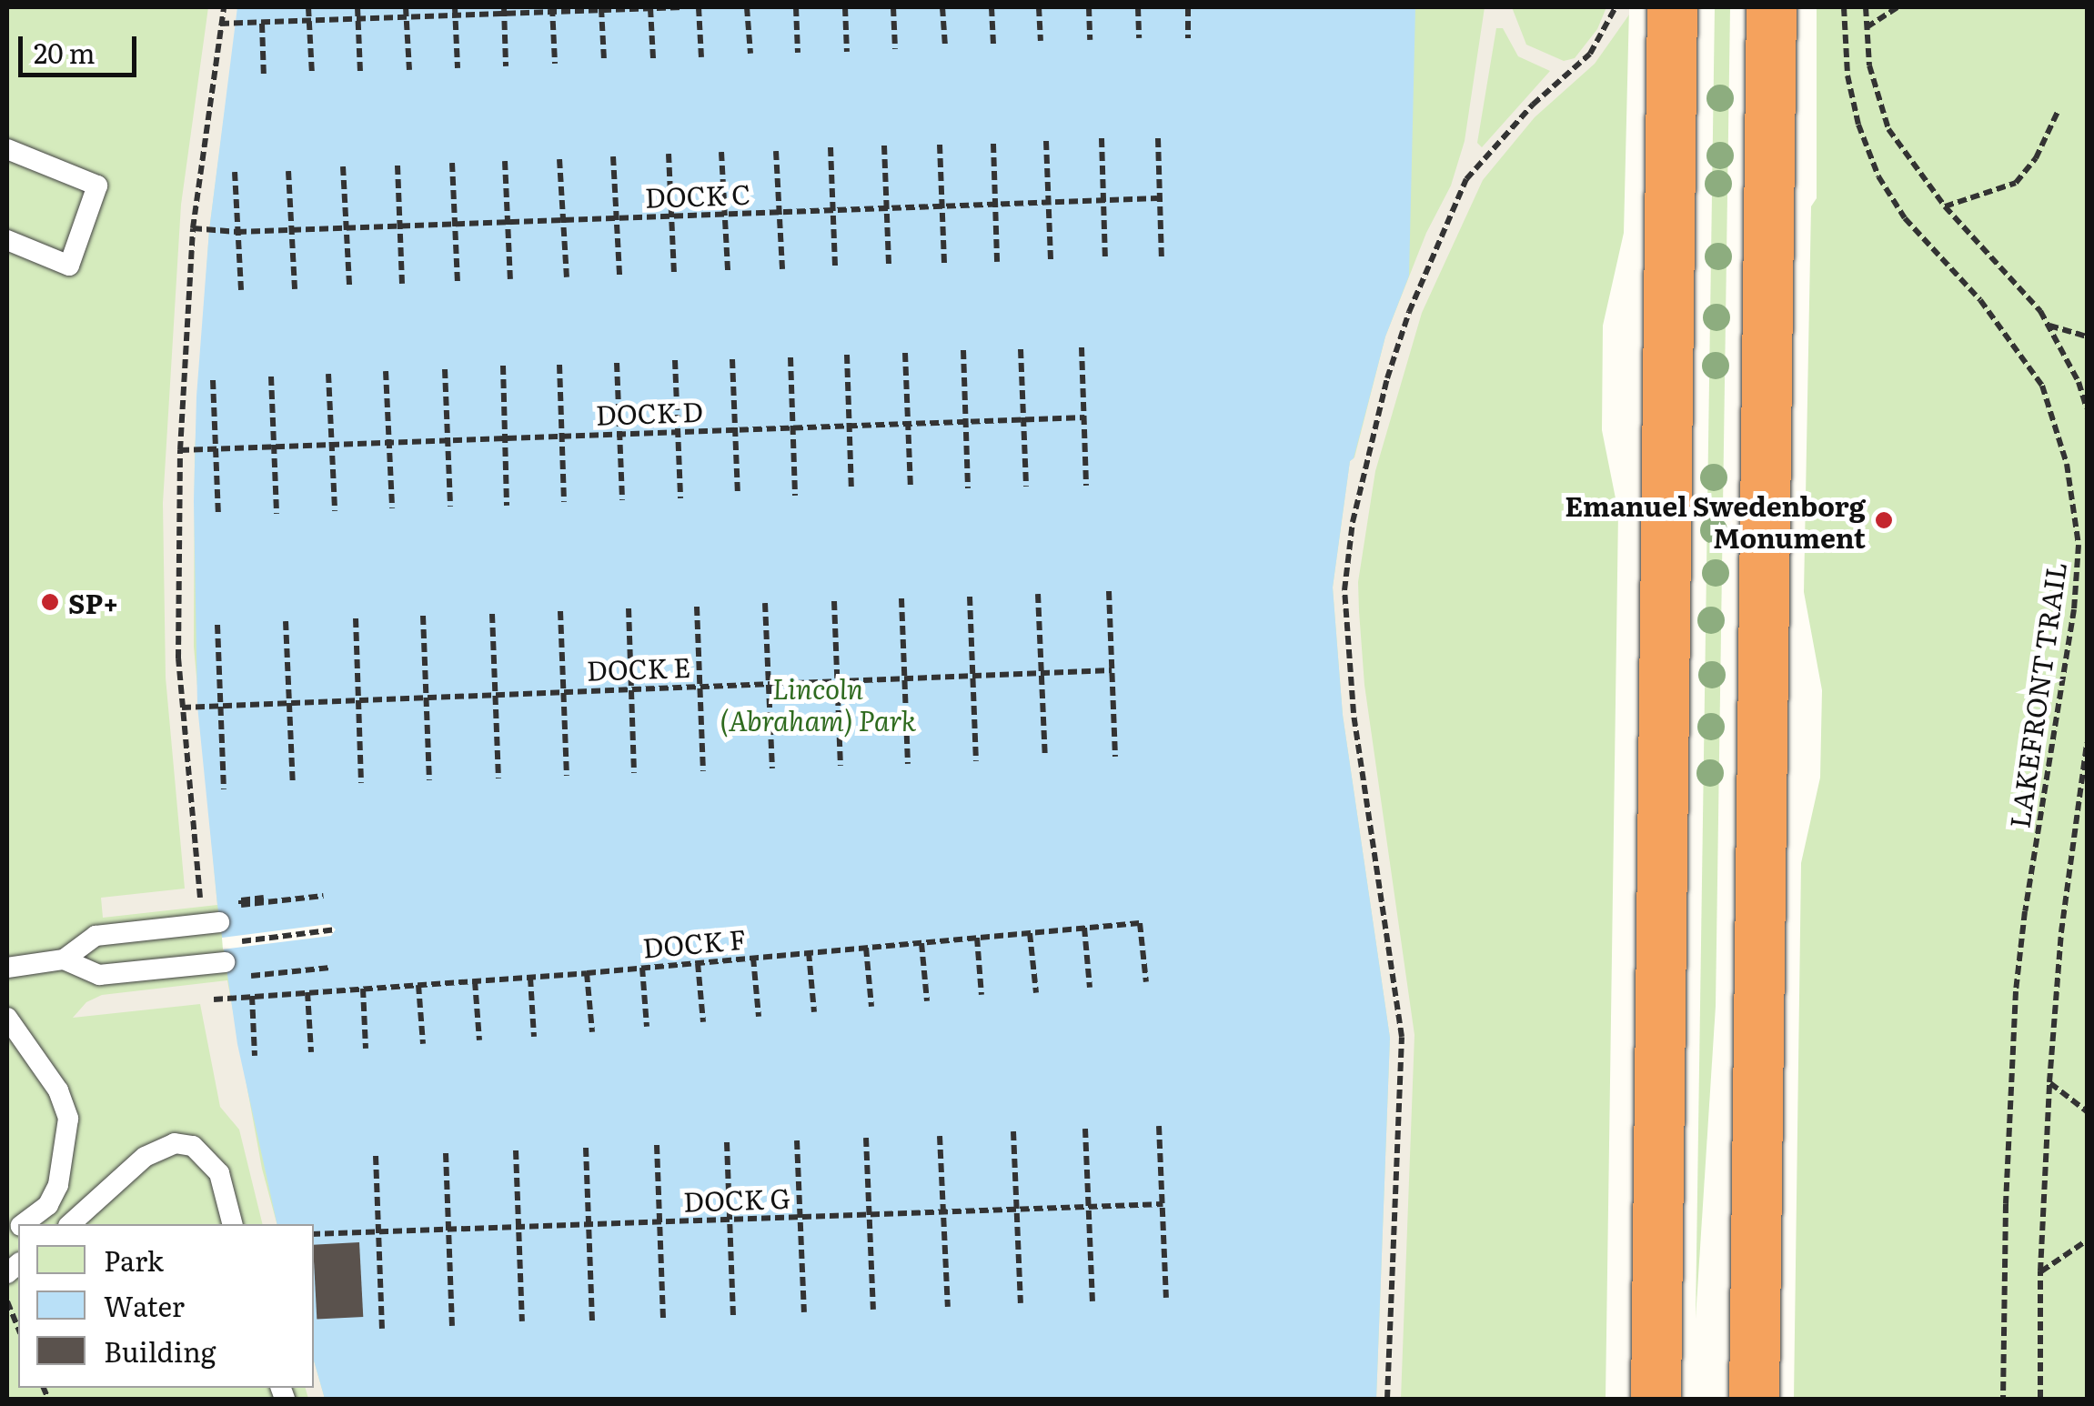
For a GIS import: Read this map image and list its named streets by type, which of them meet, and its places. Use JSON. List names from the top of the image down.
{
  "streets": {
    "path": [
      "DOCK C",
      "DOCK D",
      "DOCK E",
      "LAKEFRONT TRAIL",
      "DOCK F",
      "DOCK G"
    ]
  },
  "parks": ["Lincoln (Abraham) Park"],
  "places": ["Emanuel Swedenborg Monument", "SP+"],
  "legend": ["Park", "Water", "Building"],
  "scale_bar": "20 m"
}
